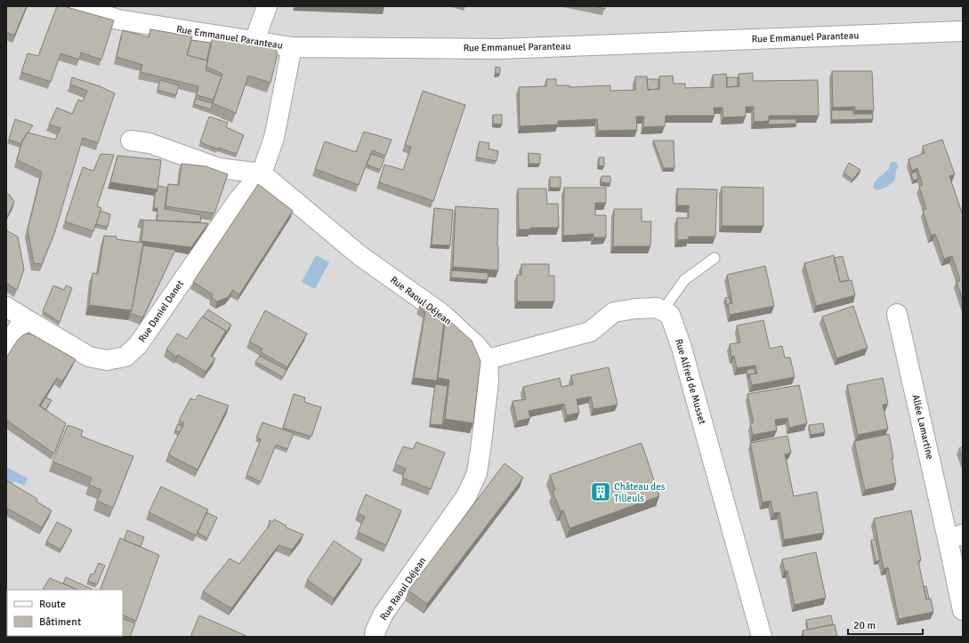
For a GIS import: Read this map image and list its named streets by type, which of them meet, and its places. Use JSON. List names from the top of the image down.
{
  "streets": {
    "street": [
      "Rue Emmanuel Paranteau",
      "Rue Raoul Déjean",
      "Rue Daniel Danet",
      "Rue Alfred de Musset",
      "Allée Lamartine"
    ]
  },
  "crossings": [
    ["Rue Raoul Déjean", "Rue Daniel Danet"]
  ],
  "places": {
    "building": ["Château des Tilleuls"]
  },
  "legend": ["Route", "Bâtiment"],
  "scale_bar": "20 m"
}
